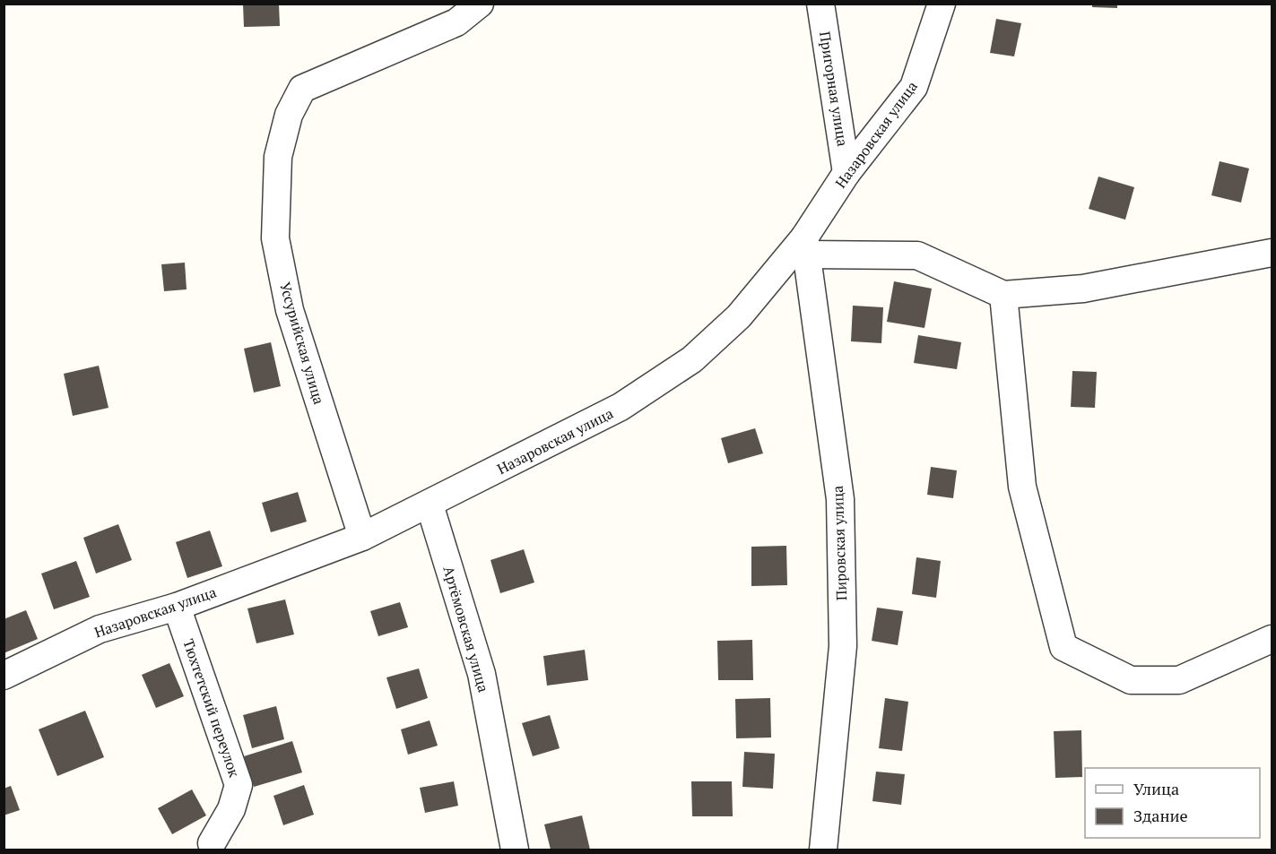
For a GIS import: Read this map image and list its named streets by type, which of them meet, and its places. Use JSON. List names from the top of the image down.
{
  "streets": {
    "street": [
      "Пригорная улица",
      "Назаровская улица",
      "Уссурийская улица",
      "Пировская улица",
      "Артёмовская улица",
      "Тюхтетский переулок"
    ]
  },
  "crossings": [
    ["Пригорная улица", "Назаровская улица"],
    ["Назаровская улица", "Уссурийская улица"],
    ["Назаровская улица", "Пировская улица"],
    ["Назаровская улица", "Артёмовская улица"],
    ["Назаровская улица", "Тюхтетский переулок"]
  ],
  "legend": ["Улица", "Здание"]
}
